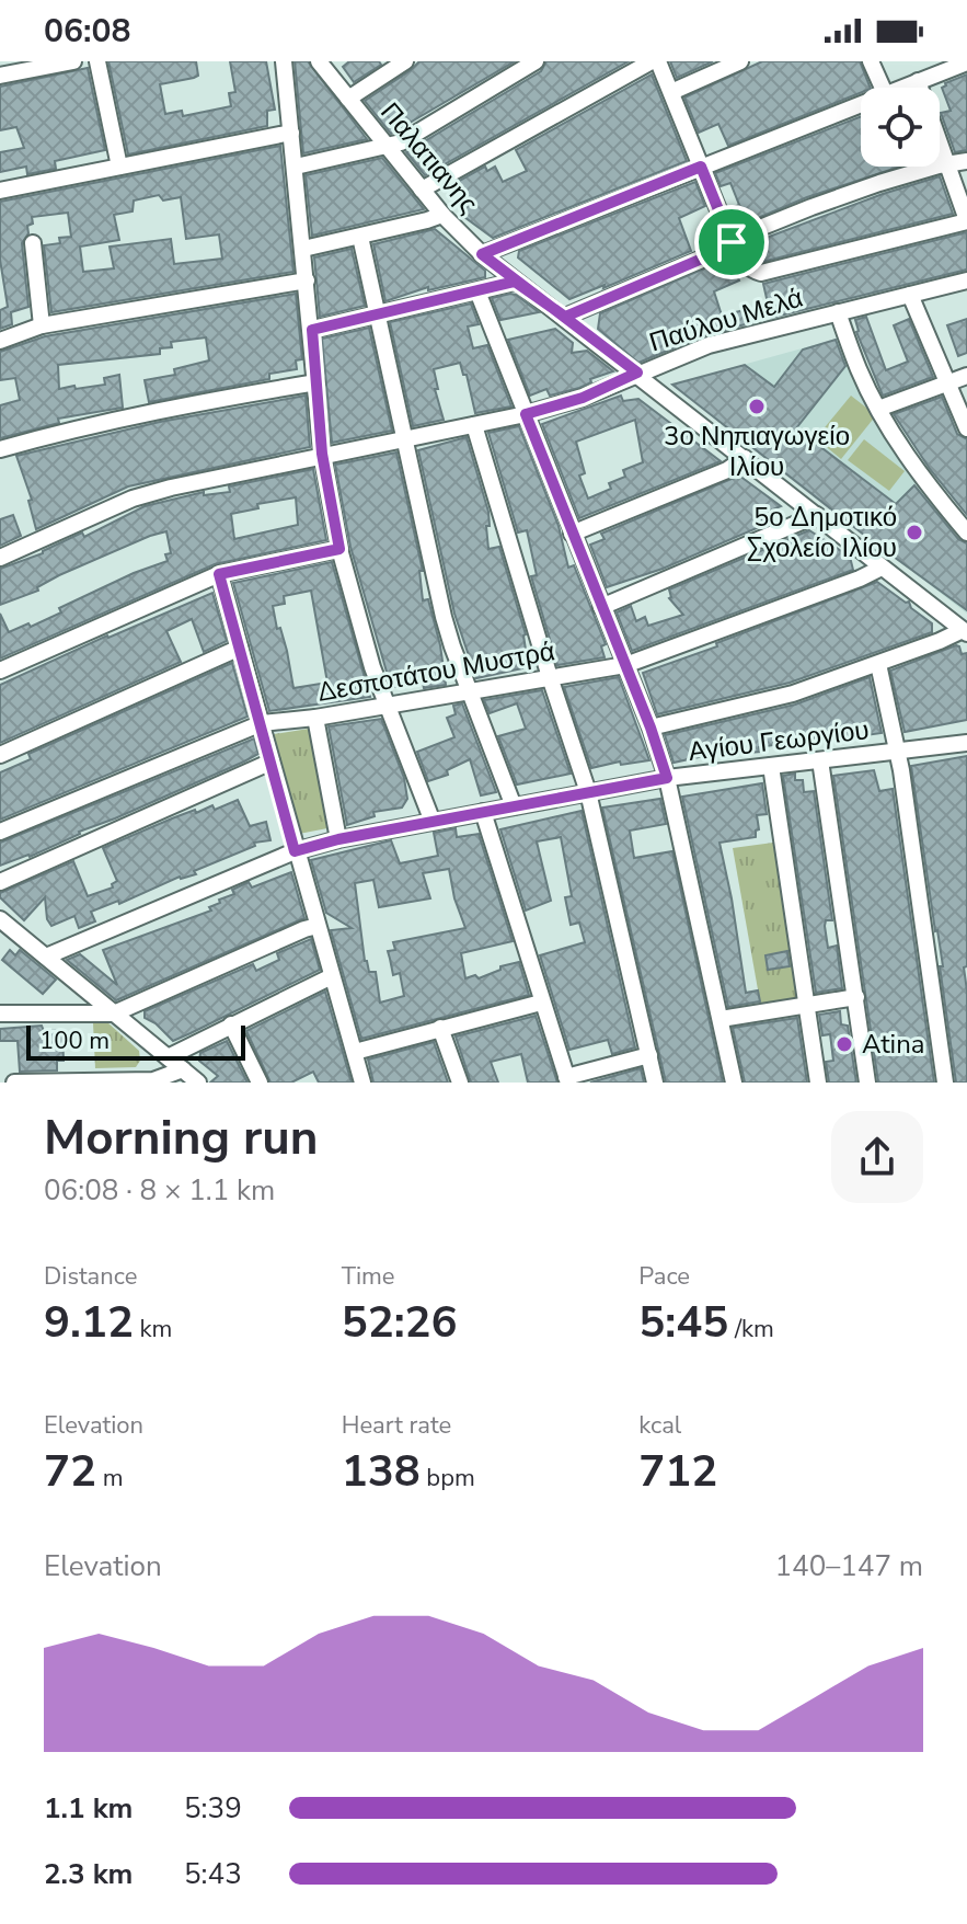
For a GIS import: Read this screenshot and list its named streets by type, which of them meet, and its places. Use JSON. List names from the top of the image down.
{
  "streets": {
    "street": [
      "Παλατιανης",
      "Παύλου Μελά",
      "Δεσποτάτου Μυστρά",
      "Αγίου Γεωργίου"
    ]
  },
  "crossings": [
    ["Παλατιανης", "Παύλου Μελά"],
    ["Παλατιανης", "Δεσποτάτου Μυστρά"]
  ],
  "places": ["3ο Νηπιαγωγείο Ιλίου", "5ο Δημοτικό Σχολείο Ιλίου", "Atina"],
  "scale_bar": "100 m",
  "page": {
    "status": "06:08",
    "scale": "100 m",
    "heading": ["Morning run", "06:08 · 8 × 1.1 km"],
    "stats": [
      ["Distance", "9.12 km"],
      ["Time", "52:26"],
      ["Pace", "5:45 /km"],
      ["Elevation", "72 m"],
      ["Heart rate", "138 bpm"],
      ["kcal", "712"]
    ],
    "chart": ["Elevation", "140–147 m"],
    "list": [
      {
        "name": "1.1 km",
        "note": "5:39"
      },
      {
        "name": "2.3 km",
        "note": "5:43"
      }
    ]
  }
}
